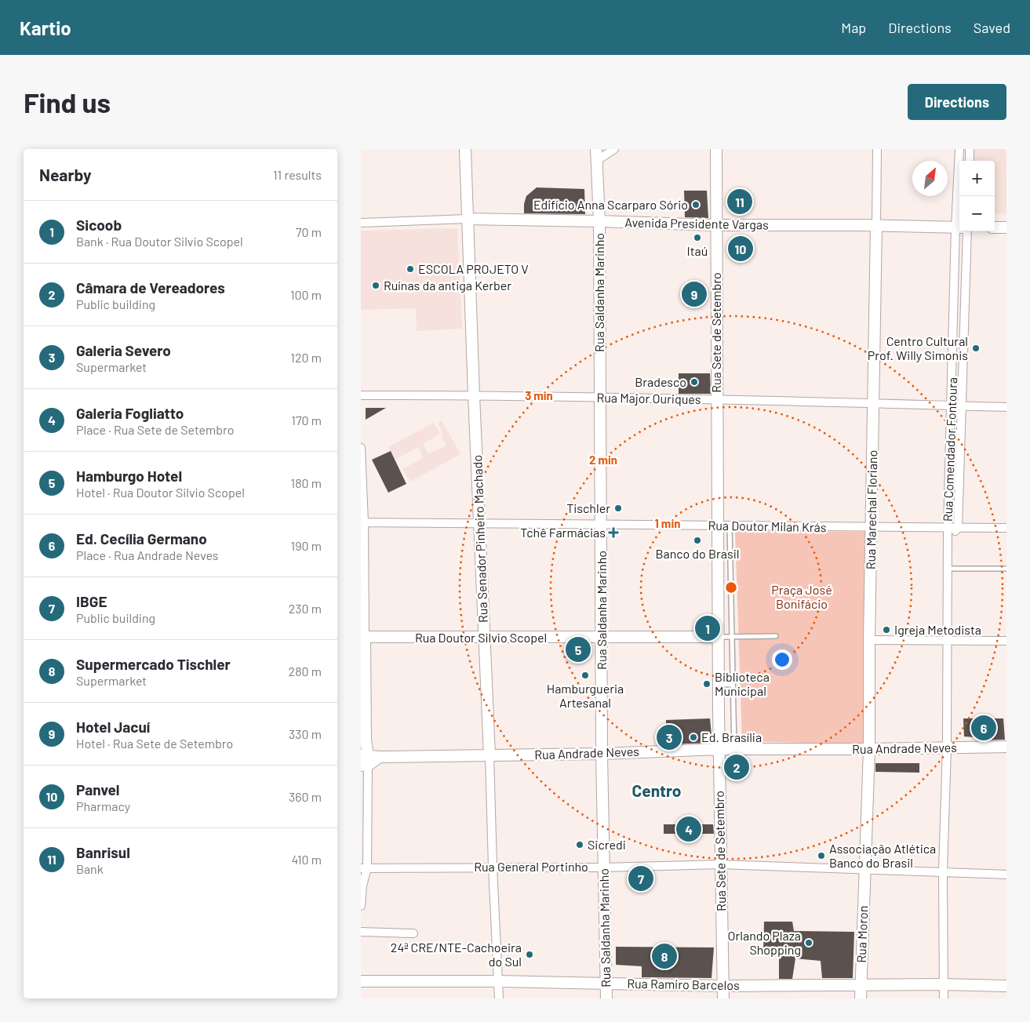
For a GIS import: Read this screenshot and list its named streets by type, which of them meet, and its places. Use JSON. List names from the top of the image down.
{
  "streets": {
    "street": [
      "Avenida Presidente Vargas",
      "Rua Saldanha Marinho",
      "Rua Sete de Setembro",
      "Rua Major Ouriques",
      "Rua Comendador Fontoura",
      "Rua Marechal Floriano",
      "Rua Doutor Milan Krás",
      "Rua Senador Pinheiro Machado",
      "Rua Doutor Silvio Scopel",
      "Rua Andrade Neves",
      "Rua General Portinho",
      "Rua Moron",
      "Rua Ramiro Barcelos"
    ]
  },
  "crossings": [
    ["Avenida Presidente Vargas", "Rua Saldanha Marinho"],
    ["Avenida Presidente Vargas", "Rua Sete de Setembro"],
    ["Avenida Presidente Vargas", "Rua Comendador Fontoura"],
    ["Avenida Presidente Vargas", "Rua Marechal Floriano"],
    ["Avenida Presidente Vargas", "Rua Senador Pinheiro Machado"],
    ["Rua Saldanha Marinho", "Rua Major Ouriques"],
    ["Rua Saldanha Marinho", "Rua Doutor Milan Krás"],
    ["Rua Saldanha Marinho", "Rua Doutor Silvio Scopel"],
    ["Rua Saldanha Marinho", "Rua Andrade Neves"],
    ["Rua Saldanha Marinho", "Rua General Portinho"],
    ["Rua Saldanha Marinho", "Rua Ramiro Barcelos"],
    ["Rua Sete de Setembro", "Rua Major Ouriques"],
    ["Rua Sete de Setembro", "Rua Doutor Milan Krás"],
    ["Rua Sete de Setembro", "Rua Doutor Silvio Scopel"],
    ["Rua Sete de Setembro", "Rua Andrade Neves"],
    ["Rua Sete de Setembro", "Rua General Portinho"],
    ["Rua Sete de Setembro", "Rua Ramiro Barcelos"],
    ["Rua Major Ouriques", "Rua Comendador Fontoura"],
    ["Rua Major Ouriques", "Rua Marechal Floriano"],
    ["Rua Major Ouriques", "Rua Senador Pinheiro Machado"],
    ["Rua Comendador Fontoura", "Rua Doutor Milan Krás"],
    ["Rua Comendador Fontoura", "Rua Andrade Neves"],
    ["Rua Comendador Fontoura", "Rua General Portinho"],
    ["Rua Comendador Fontoura", "Rua Ramiro Barcelos"],
    ["Rua Marechal Floriano", "Rua Doutor Milan Krás"],
    ["Rua Marechal Floriano", "Rua Andrade Neves"],
    ["Rua Marechal Floriano", "Rua General Portinho"],
    ["Rua Marechal Floriano", "Rua Moron"],
    ["Rua Doutor Milan Krás", "Rua Senador Pinheiro Machado"],
    ["Rua Senador Pinheiro Machado", "Rua Doutor Silvio Scopel"],
    ["Rua Senador Pinheiro Machado", "Rua Andrade Neves"],
    ["Rua Senador Pinheiro Machado", "Rua General Portinho"],
    ["Rua Senador Pinheiro Machado", "Rua Ramiro Barcelos"],
    ["Rua General Portinho", "Rua Moron"],
    ["Rua Moron", "Rua Ramiro Barcelos"]
  ],
  "districts": ["Centro"],
  "parks": ["Praça José Bonifácio"],
  "places": {
    "other": [
      "Edifício Anna Scarparo Sório",
      "Itaú",
      "ESCOLA PROJETO V",
      "Ruínas da antiga Kerber",
      "Centro Cultural Prof. Willy Simonis",
      "Bradesco",
      "Tischler",
      "Banco do Brasil",
      "Igreja Metodista",
      "Hamburgueria Artesanal",
      "Biblioteca Municipal",
      "Ed. Brasília",
      "Sicredi",
      "Associação Atlética Banco do Brasil",
      "Orlando Plaza Shopping",
      "24ª CRE/NTE-Cachoeira do Sul"
    ],
    "health": ["Tchê Farmácias"]
  },
  "north": "top right",
  "page": {
    "header": "Kartio",
    "nav": ["Map", "Directions", "Saved"],
    "buttons": "Directions",
    "title": "Find us",
    "heading": ["Nearby", "11 results"],
    "map_buttons": ["+", "−"],
    "pins": [
      "11",
      "10",
      "9",
      "1",
      "5",
      "6",
      "3",
      "2",
      "4",
      "7",
      "8"
    ],
    "list": [
      {
        "mark": "1",
        "name": "Sicoob",
        "note": "Bank · Rua Doutor Silvio Scopel",
        "value": "70 m"
      },
      {
        "mark": "2",
        "name": "Câmara de Vereadores",
        "note": "Public building",
        "value": "100 m"
      },
      {
        "mark": "3",
        "name": "Galeria Severo",
        "note": "Supermarket",
        "value": "120 m"
      },
      {
        "mark": "4",
        "name": "Galeria Fogliatto",
        "note": "Place · Rua Sete de Setembro",
        "value": "170 m"
      },
      {
        "mark": "5",
        "name": "Hamburgo Hotel",
        "note": "Hotel · Rua Doutor Silvio Scopel",
        "value": "180 m"
      },
      {
        "mark": "6",
        "name": "Ed. Cecília Germano",
        "note": "Place · Rua Andrade Neves",
        "value": "190 m"
      },
      {
        "mark": "7",
        "name": "IBGE",
        "note": "Public building",
        "value": "230 m"
      },
      {
        "mark": "8",
        "name": "Supermercado Tischler",
        "note": "Supermarket",
        "value": "280 m"
      },
      {
        "mark": "9",
        "name": "Hotel Jacuí",
        "note": "Hotel · Rua Sete de Setembro",
        "value": "330 m"
      },
      {
        "mark": "10",
        "name": "Panvel",
        "note": "Pharmacy",
        "value": "360 m"
      },
      {
        "mark": "11",
        "name": "Banrisul",
        "note": "Bank",
        "value": "410 m"
      }
    ]
  },
  "rings": ["3 min", "2 min", "1 min"]
}
